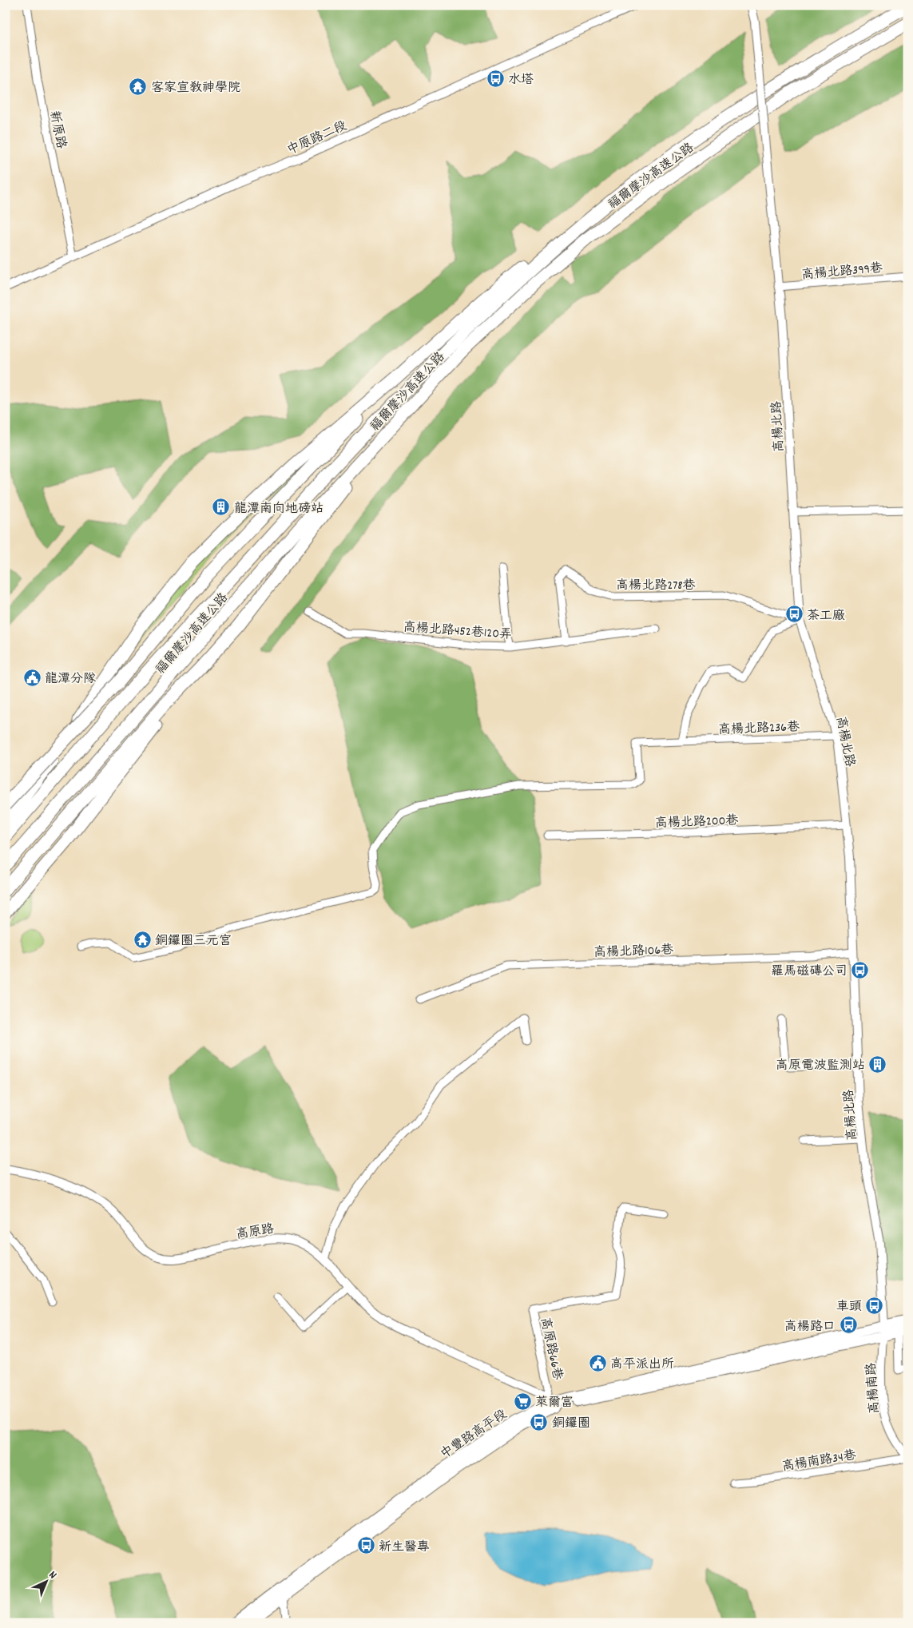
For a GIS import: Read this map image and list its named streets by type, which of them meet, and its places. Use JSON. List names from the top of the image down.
{
  "streets": {
    "highway": ["福爾摩沙高速公路"],
    "main road": ["中豐路高平段"],
    "street": [
      "新原路",
      "中原路二段",
      "高楊北路399巷",
      "高楊北路",
      "高楊北路278巷",
      "高楊北路452巷120弄",
      "高楊北路236巷",
      "高楊北路200巷",
      "高楊北路106巷",
      "高原路",
      "高原路66巷",
      "高楊南路",
      "高楊南路34巷"
    ]
  },
  "crossings": [
    ["新原路", "中原路二段"],
    ["高楊北路399巷", "高楊北路"],
    ["高楊北路", "高楊北路278巷"],
    ["高楊北路", "高楊北路236巷"],
    ["高楊北路", "高楊北路200巷"],
    ["高楊北路", "高楊北路106巷"],
    ["高楊北路", "高楊南路"],
    ["高楊北路", "中豐路高平段"],
    ["高楊北路278巷", "高楊北路452巷120弄"],
    ["高原路", "高原路66巷"],
    ["高原路", "中豐路高平段"],
    ["高原路66巷", "中豐路高平段"],
    ["高楊南路", "中豐路高平段"],
    ["高楊南路", "高楊南路34巷"]
  ],
  "places": {
    "bus stop": [
      "水塔",
      "茶工廠",
      "羅馬磁磚公司",
      "車頭",
      "高楊路口",
      "銅鑼圈",
      "新生醫專"
    ],
    "temple": ["客家宣教神學院", "銅鑼圈三元宮"],
    "building": ["龍潭南向地磅站", "高原電波監測站"],
    "public building": ["龍潭分隊", "高平派出所"],
    "supermarket": ["萊爾富"]
  },
  "north": "top right"
}
